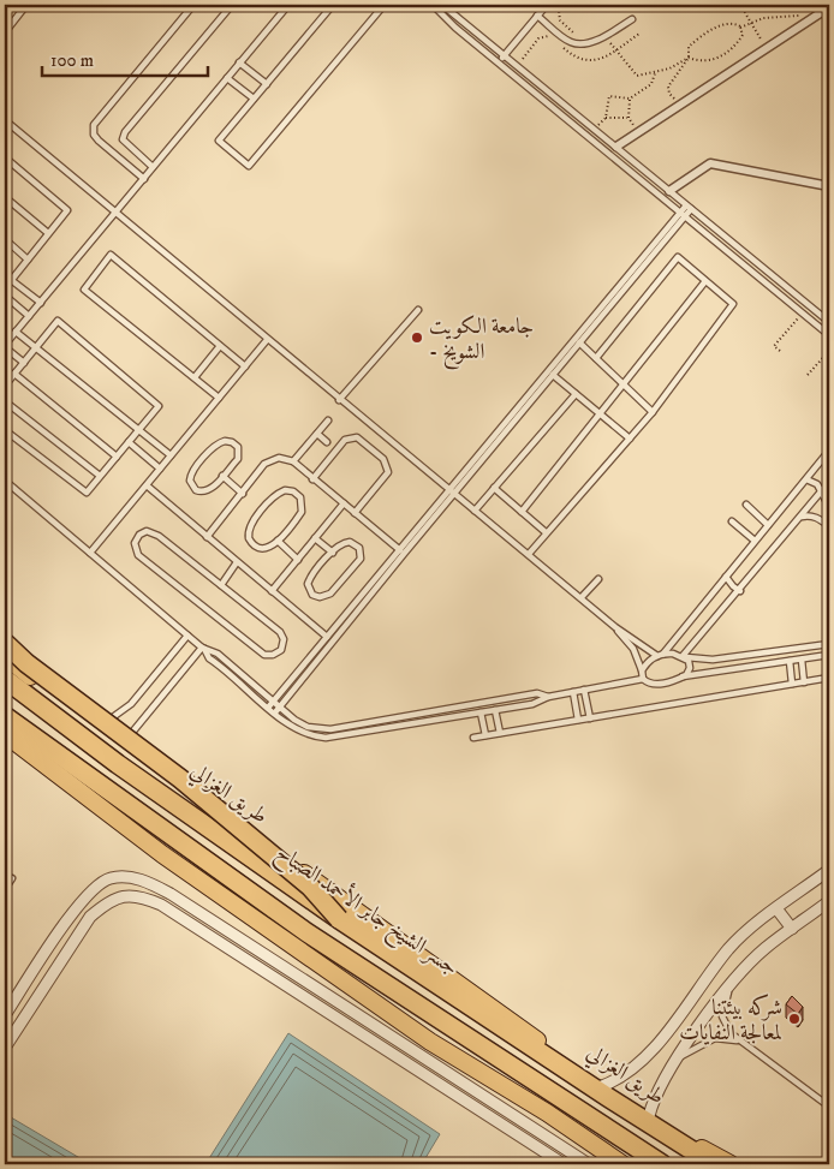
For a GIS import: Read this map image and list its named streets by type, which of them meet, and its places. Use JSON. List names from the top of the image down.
{
  "streets": {
    "highway": ["جسر الشيخ جابر الأحمد الصباح"],
    "main road": ["طريق الغزالي"]
  },
  "places": ["جامعة الكويت - الشويخ", "شركه بيئتنا لمعالجة النفايات"],
  "scale_bar": "100 m"
}
